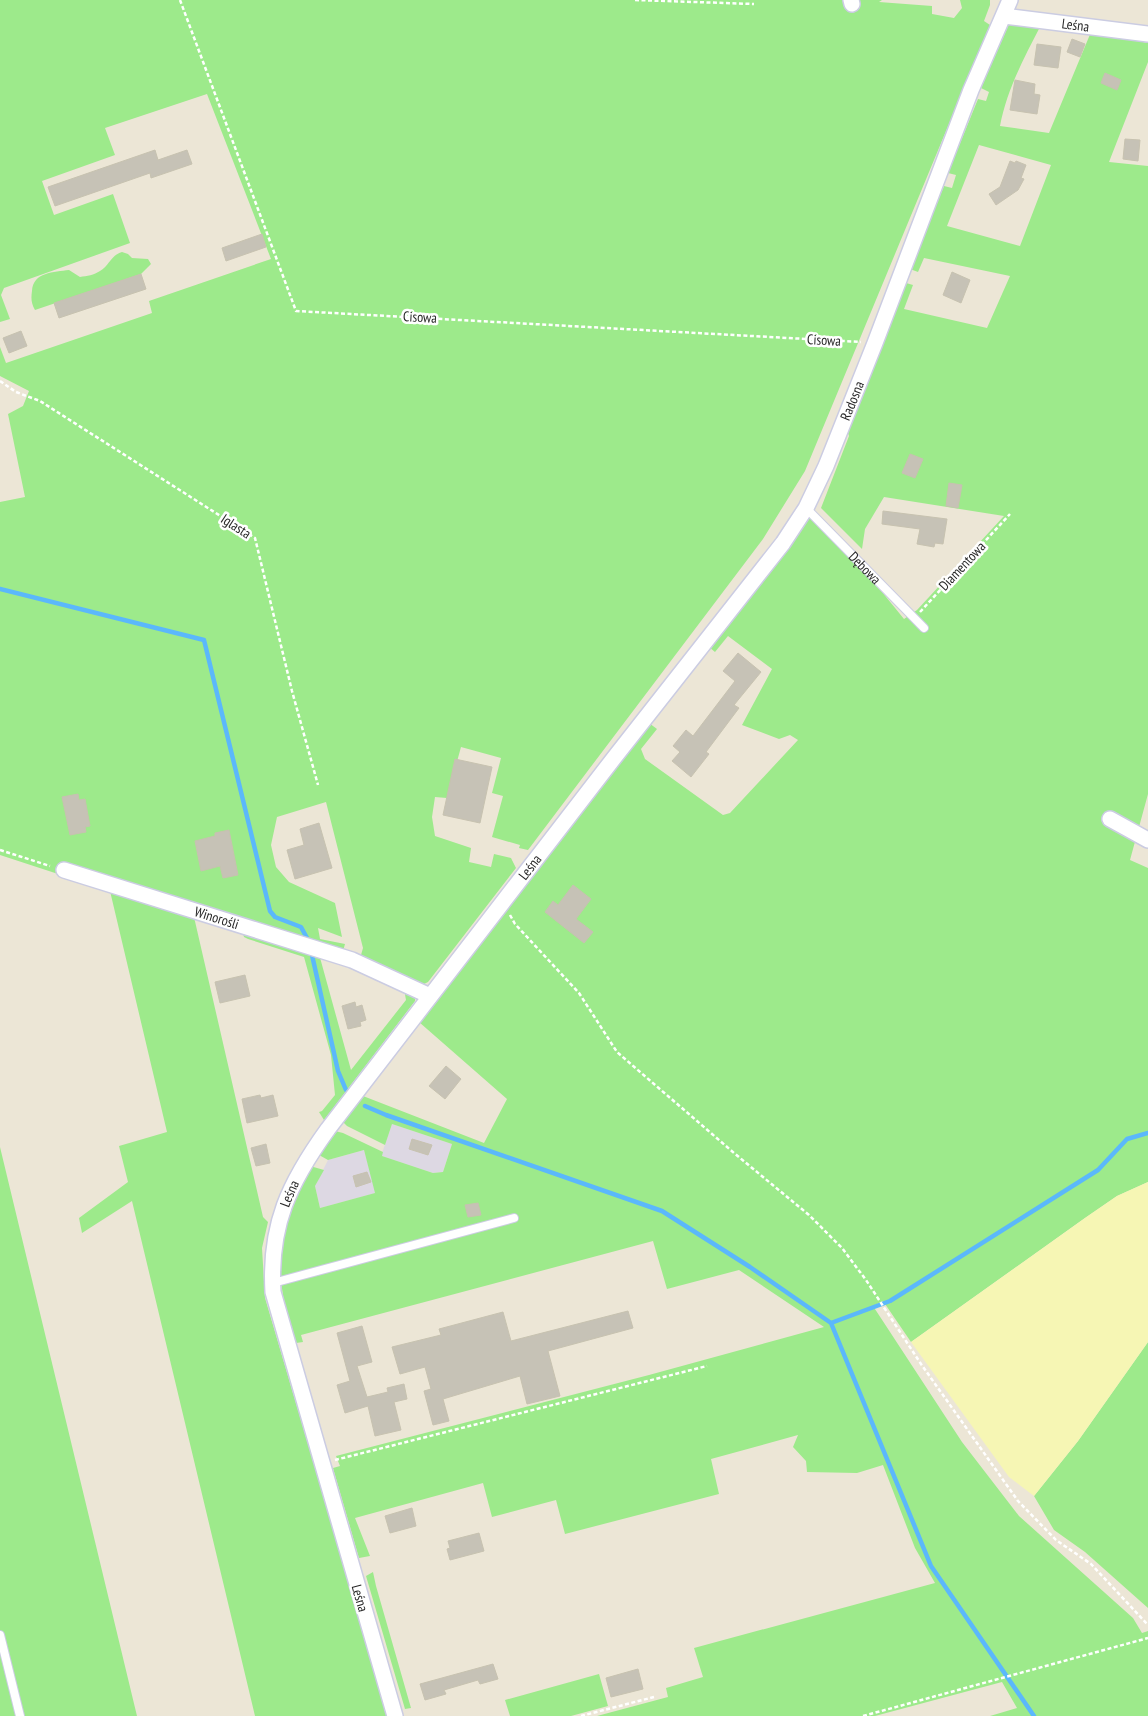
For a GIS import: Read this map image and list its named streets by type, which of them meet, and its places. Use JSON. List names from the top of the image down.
{
  "streets": {
    "street": ["Leśna", "Radosna", "Winorośli"],
    "lane": ["Dębowa"],
    "path": ["Cisowa", "Iglasta", "Diamentowa"]
  },
  "crossings": [
    ["Leśna", "Radosna"],
    ["Leśna", "Winorośli"],
    ["Cisowa", "Radosna"],
    ["Radosna", "Dębowa"],
    ["Diamentowa", "Dębowa"]
  ]
}
